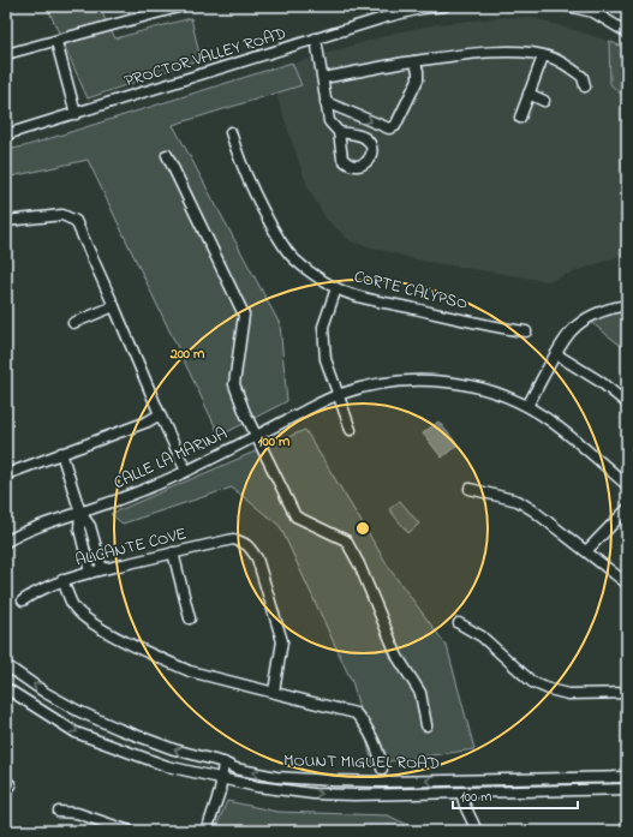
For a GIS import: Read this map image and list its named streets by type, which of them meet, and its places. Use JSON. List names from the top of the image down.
{
  "streets": {
    "street": [
      "PROCTOR VALLEY ROAD",
      "CORTE CALYPSO",
      "CALLE LA MARINA",
      "ALICANTE COVE",
      "MOUNT MIGUEL ROAD"
    ]
  },
  "scale_bar": "100 m",
  "rings": ["200 m", "100 m"]
}
